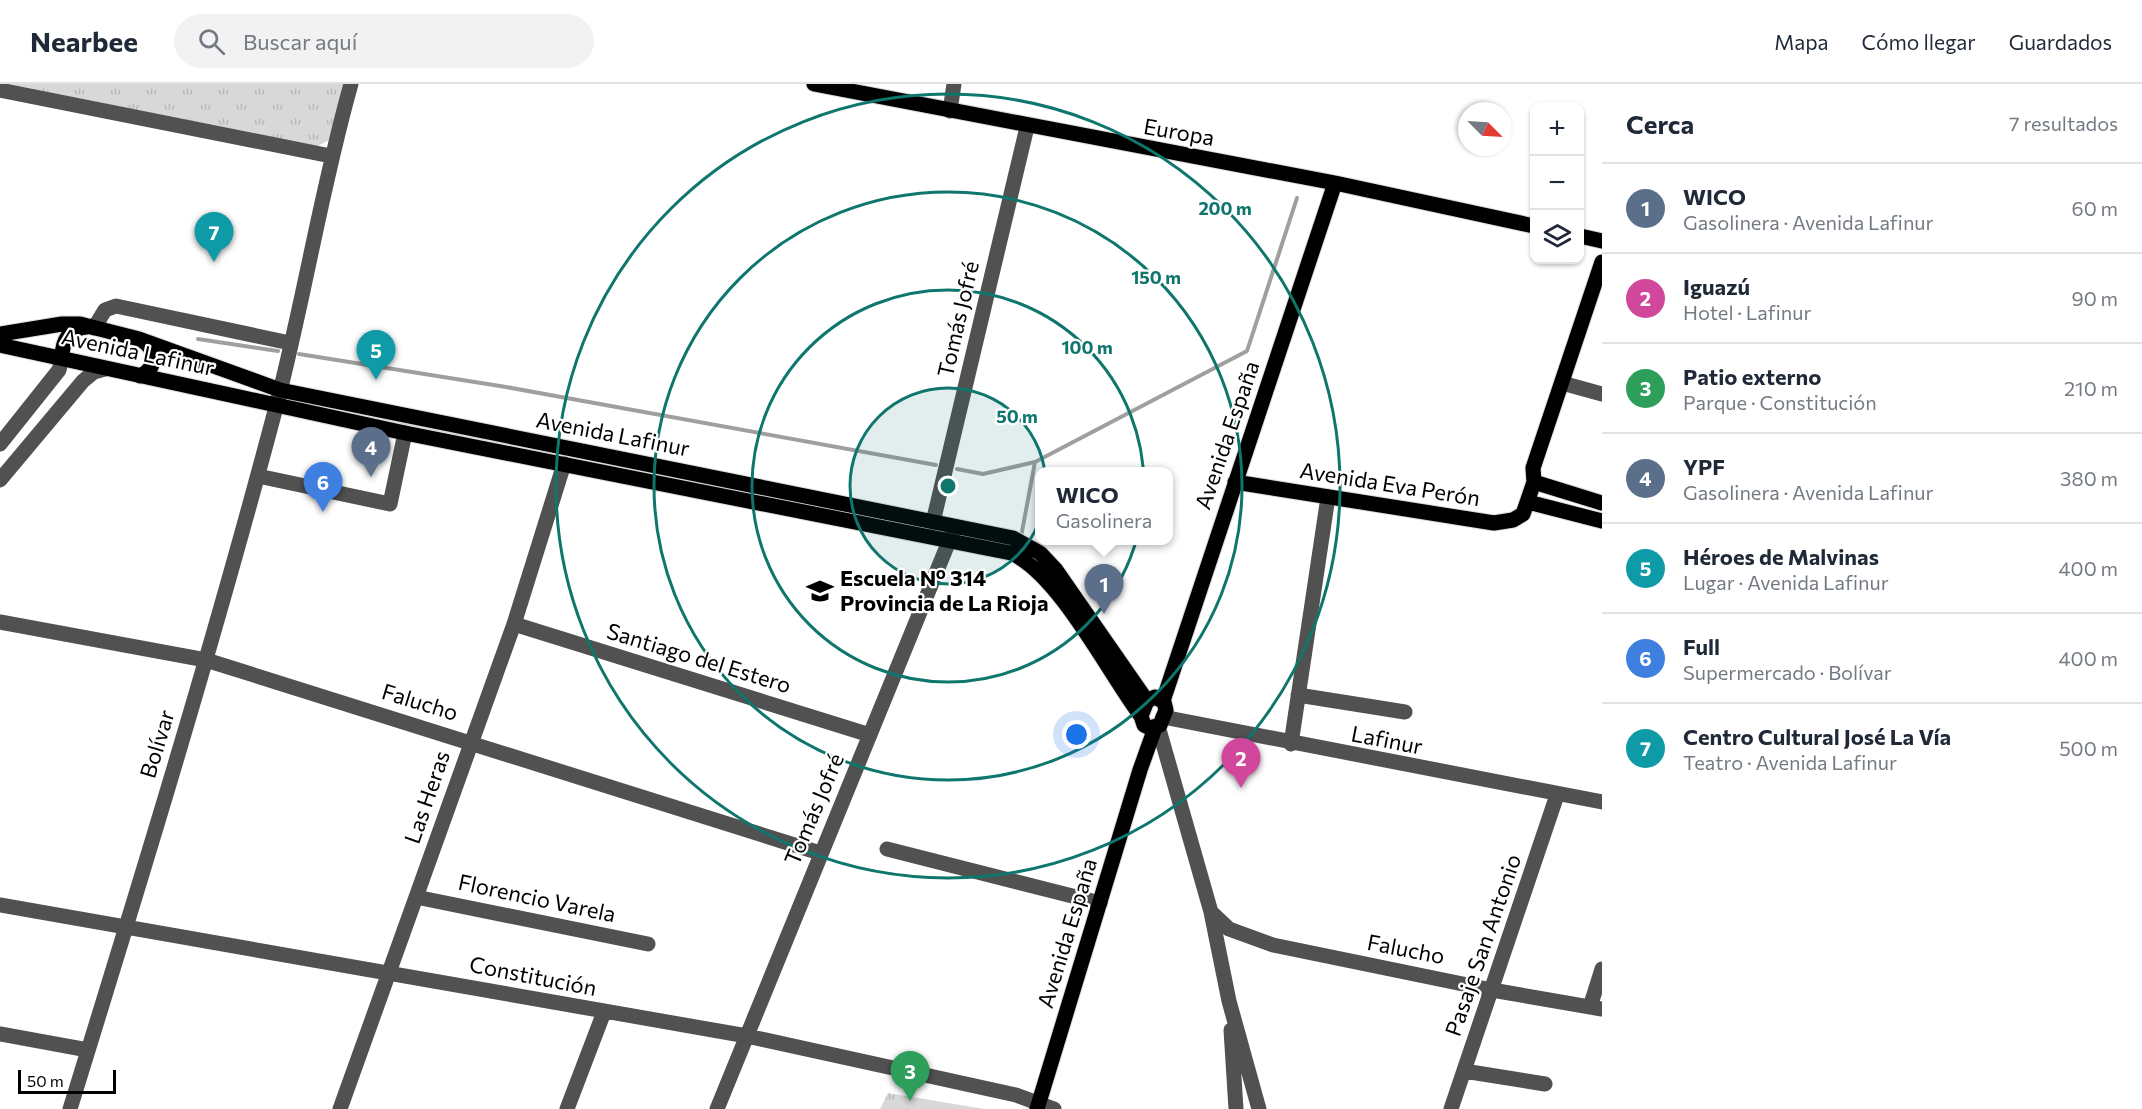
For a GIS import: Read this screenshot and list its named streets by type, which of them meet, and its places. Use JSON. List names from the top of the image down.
{
  "streets": {
    "main road": [
      "Europa",
      "Avenida Lafinur",
      "Avenida España",
      "Avenida Eva Perón"
    ],
    "street": [
      "Tomás Jofré",
      "Santiago del Estero",
      "Falucho",
      "Lafinur",
      "Bolívar",
      "Las Heras",
      "Florencio Varela",
      "Pasaje San Antonio",
      "Constitución"
    ]
  },
  "crossings": [
    ["Europa", "Tomás Jofré"],
    ["Europa", "Avenida España"],
    ["Tomás Jofré", "Avenida Lafinur"],
    ["Tomás Jofré", "Santiago del Estero"],
    ["Tomás Jofré", "Falucho"],
    ["Tomás Jofré", "Constitución"],
    ["Avenida Lafinur", "Avenida España"],
    ["Avenida Lafinur", "Lafinur"],
    ["Avenida Lafinur", "Bolívar"],
    ["Avenida Lafinur", "Las Heras"],
    ["Avenida España", "Avenida Eva Perón"],
    ["Avenida España", "Lafinur"],
    ["Avenida España", "Constitución"],
    ["Santiago del Estero", "Las Heras"],
    ["Falucho", "Bolívar"],
    ["Falucho", "Las Heras"],
    ["Falucho", "Pasaje San Antonio"],
    ["Lafinur", "Pasaje San Antonio"],
    ["Bolívar", "Constitución"],
    ["Las Heras", "Florencio Varela"],
    ["Las Heras", "Constitución"]
  ],
  "places": {
    "school or university": ["Escuela Nº 314 Provincia de La Rioja"]
  },
  "scale_bar": "50 m",
  "north": "bottom right",
  "page": {
    "header": "Nearbee",
    "search": "Buscar aquí",
    "nav": ["Mapa", "Cómo llegar", "Guardados"],
    "heading": ["Cerca", "7 resultados"],
    "map_buttons": ["+", "−"],
    "list": [
      {
        "mark": "1",
        "name": "WICO",
        "note": "Gasolinera · Avenida Lafinur",
        "value": "60 m"
      },
      {
        "mark": "2",
        "name": "Iguazú",
        "note": "Hotel · Lafinur",
        "value": "90 m"
      },
      {
        "mark": "3",
        "name": "Patio externo",
        "note": "Parque · Constitución",
        "value": "210 m"
      },
      {
        "mark": "4",
        "name": "YPF",
        "note": "Gasolinera · Avenida Lafinur",
        "value": "380 m"
      },
      {
        "mark": "5",
        "name": "Héroes de Malvinas",
        "note": "Lugar · Avenida Lafinur",
        "value": "400 m"
      },
      {
        "mark": "6",
        "name": "Full",
        "note": "Supermercado · Bolívar",
        "value": "400 m"
      },
      {
        "mark": "7",
        "name": "Centro Cultural José La Vía",
        "note": "Teatro · Avenida Lafinur",
        "value": "500 m"
      }
    ],
    "pins": [
      "7",
      "5",
      "4",
      "6",
      "1",
      "2",
      "3"
    ],
    "popup": ["WICO", "Gasolinera"],
    "scale": "50 m"
  },
  "rings": [
    "200 m",
    "150 m",
    "100 m",
    "50 m"
  ]
}
